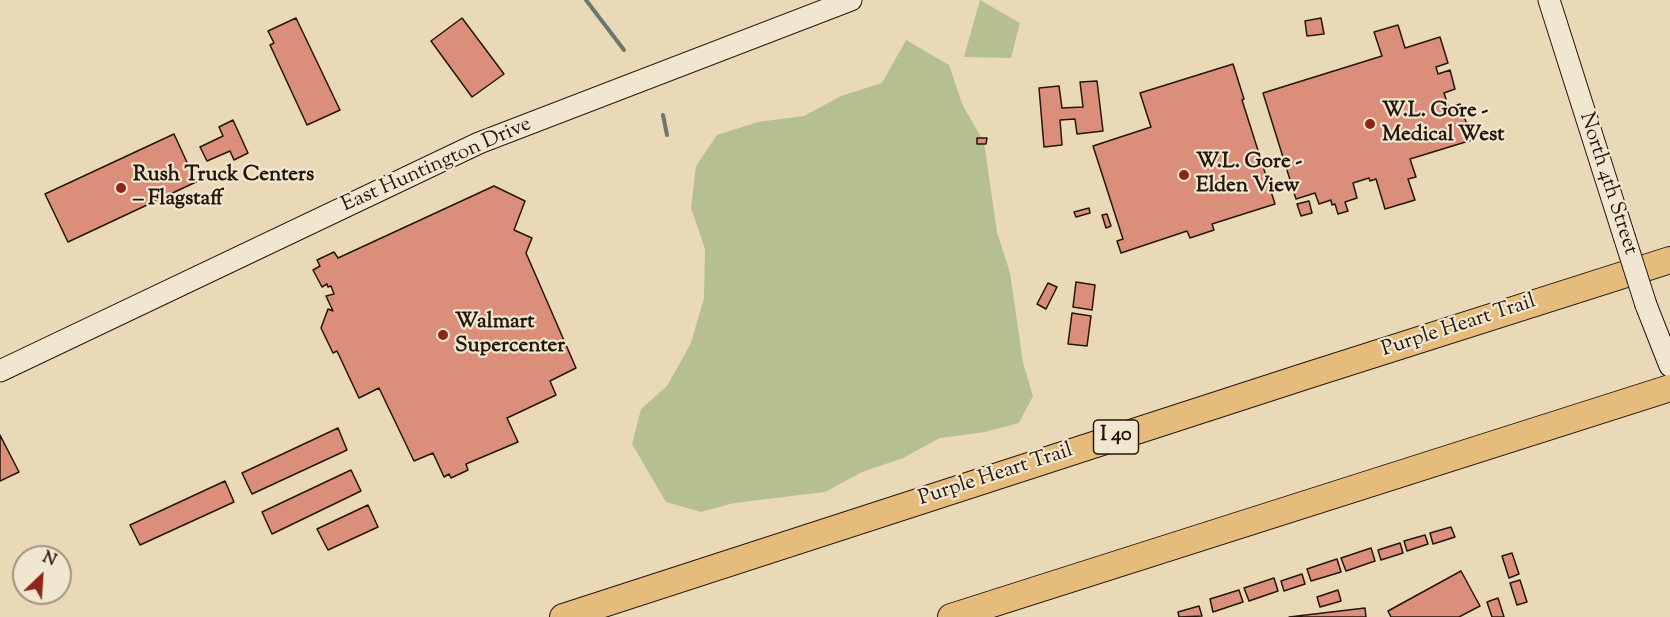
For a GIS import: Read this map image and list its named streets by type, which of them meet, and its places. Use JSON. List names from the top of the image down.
{
  "streets": {
    "highway": ["Purple Heart Trail", "I 40"],
    "street": ["East Huntington Drive", "North 4th Street"]
  },
  "places": [
    "W.L. Gore - Medical West",
    "W.L. Gore - Elden View",
    "Rush Truck Centers – Flagstaff",
    "Walmart Supercenter"
  ],
  "north": "top right"
}
